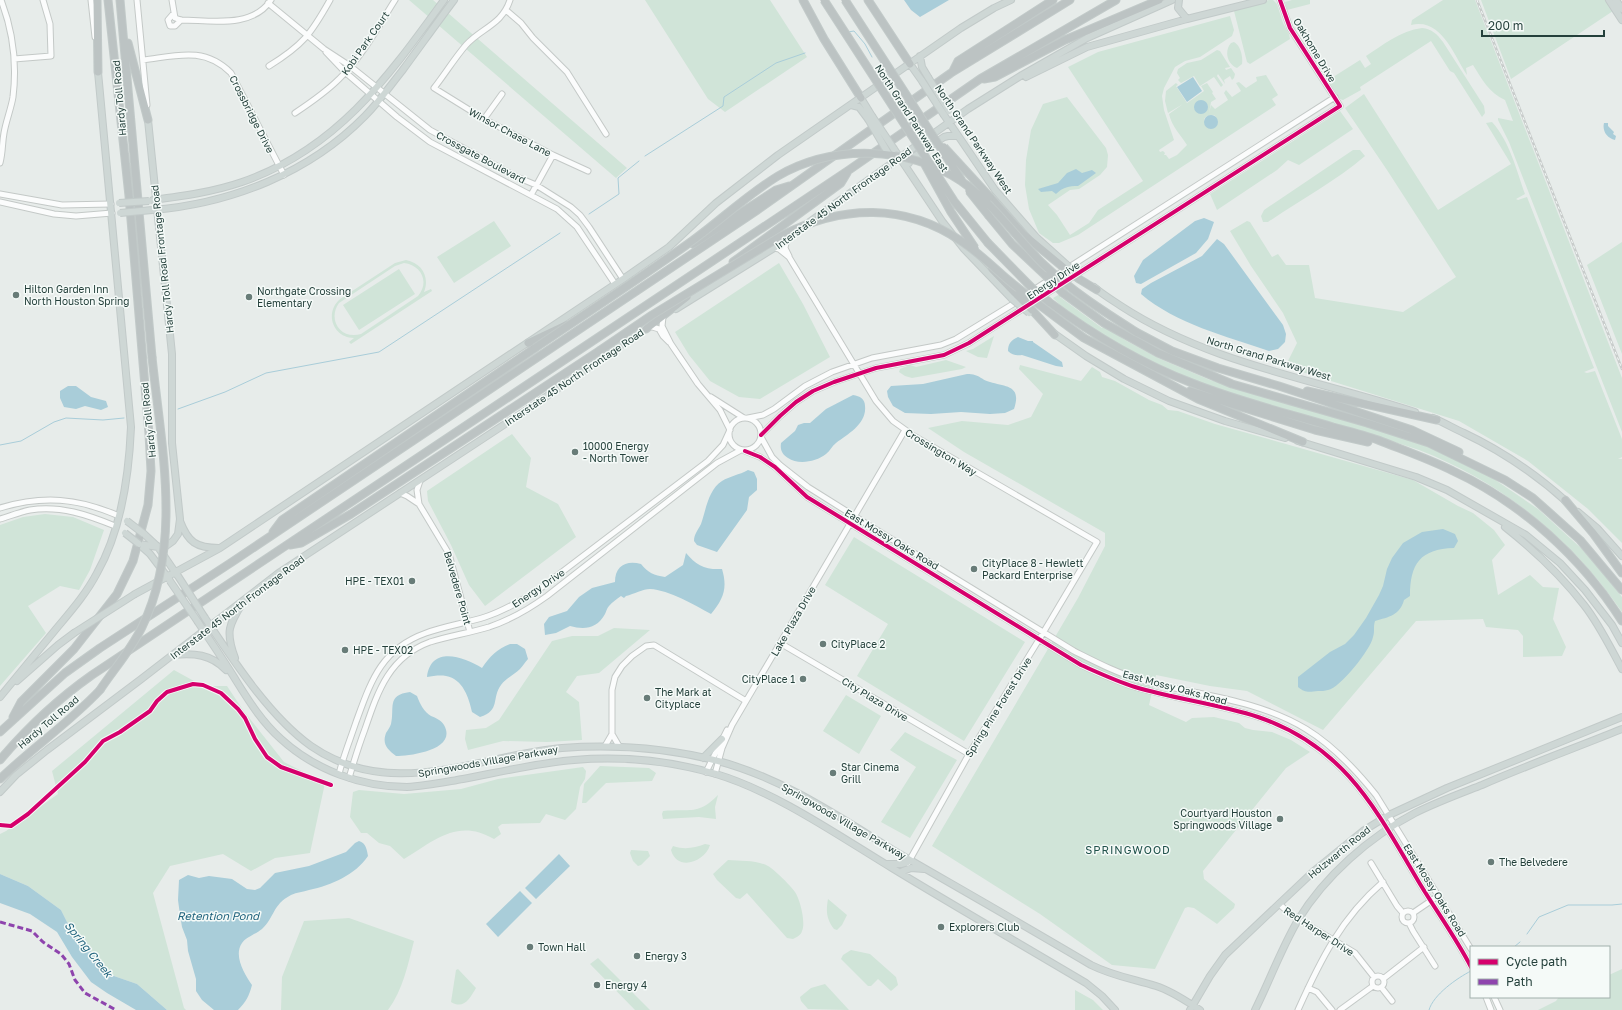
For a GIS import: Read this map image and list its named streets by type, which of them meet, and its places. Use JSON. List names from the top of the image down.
{
  "streets": {
    "highway": ["Hardy Toll Road", "North Grand Parkway East"],
    "main road": [
      "North Grand Parkway West",
      "Interstate 45 North Frontage Road",
      "Hardy Toll Road Frontage Road",
      "Springwoods Village Parkway",
      "Holzwarth Road"
    ],
    "street": [
      "Kobi Park Court",
      "Oakhome Drive",
      "Crossbridge Drive",
      "Winsor Chase Lane",
      "Crossgate Boulevard",
      "Energy Drive",
      "Crossington Way",
      "East Mossy Oaks Road",
      "Belvedere Point",
      "Lake Plaza Drive",
      "City Plaza Drive",
      "Spring Pine Forest Drive",
      "Red Harper Drive"
    ]
  },
  "crossings": [
    ["Kobi Park Court", "Crossgate Boulevard"],
    ["Oakhome Drive", "Energy Drive"],
    ["Crossbridge Drive", "Hardy Toll Road Frontage Road"],
    ["North Grand Parkway West", "Interstate 45 North Frontage Road"],
    ["Interstate 45 North Frontage Road", "Crossington Way"],
    ["Interstate 45 North Frontage Road", "Belvedere Point"],
    ["Interstate 45 North Frontage Road", "Springwoods Village Parkway"],
    ["Energy Drive", "Crossington Way"],
    ["Energy Drive", "East Mossy Oaks Road"],
    ["Energy Drive", "Belvedere Point"],
    ["Energy Drive", "Springwoods Village Parkway"],
    ["Crossington Way", "Lake Plaza Drive"],
    ["Crossington Way", "Spring Pine Forest Drive"],
    ["East Mossy Oaks Road", "Lake Plaza Drive"],
    ["East Mossy Oaks Road", "Spring Pine Forest Drive"],
    ["East Mossy Oaks Road", "Holzwarth Road"],
    ["Lake Plaza Drive", "City Plaza Drive"],
    ["Lake Plaza Drive", "Springwoods Village Parkway"],
    ["City Plaza Drive", "Spring Pine Forest Drive"],
    ["Spring Pine Forest Drive", "Springwoods Village Parkway"],
    ["Springwoods Village Parkway", "Holzwarth Road"],
    ["Holzwarth Road", "Red Harper Drive"]
  ],
  "districts": ["SPRINGWOOD"],
  "water": ["Retention Pond", "Spring Creek"],
  "places": [
    "Hilton Garden Inn North Houston Spring",
    "Northgate Crossing Elementary",
    "10000 Energy - North Tower",
    "CityPlace 8 - Hewlett Packard Enterprise",
    "HPE - TEX01",
    "CityPlace 2",
    "HPE - TEX02",
    "CityPlace 1",
    "The Mark at Cityplace",
    "Star Cinema Grill",
    "Courtyard Houston Springwoods Village",
    "The Belvedere",
    "Explorers Club",
    "Town Hall",
    "Energy 3",
    "Energy 4"
  ],
  "legend": ["Cycle path", "Path"],
  "scale_bar": "200 m"
}
